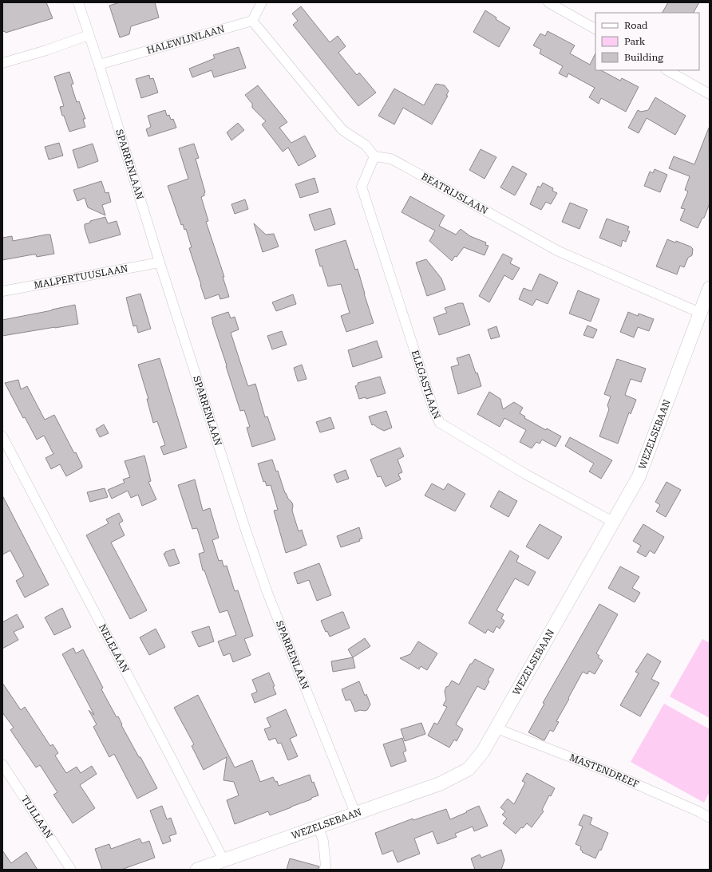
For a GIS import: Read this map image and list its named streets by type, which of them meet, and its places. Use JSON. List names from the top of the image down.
{
  "streets": {
    "street": [
      "HALEWIJNLAAN",
      "SPARRENLAAN",
      "BEATRIJSLAAN",
      "MALPERTUUSLAAN",
      "ELEGASTLAAN",
      "WEZELSEBAAN",
      "NELELAAN",
      "MASTENDREEF",
      "TIJLLAAN"
    ]
  },
  "crossings": [
    ["HALEWIJNLAAN", "SPARRENLAAN"],
    ["SPARRENLAAN", "MALPERTUUSLAAN"],
    ["SPARRENLAAN", "WEZELSEBAAN"],
    ["BEATRIJSLAAN", "ELEGASTLAAN"],
    ["BEATRIJSLAAN", "WEZELSEBAAN"],
    ["ELEGASTLAAN", "WEZELSEBAAN"],
    ["WEZELSEBAAN", "NELELAAN"],
    ["WEZELSEBAAN", "MASTENDREEF"]
  ],
  "legend": ["Road", "Park", "Building"]
}
